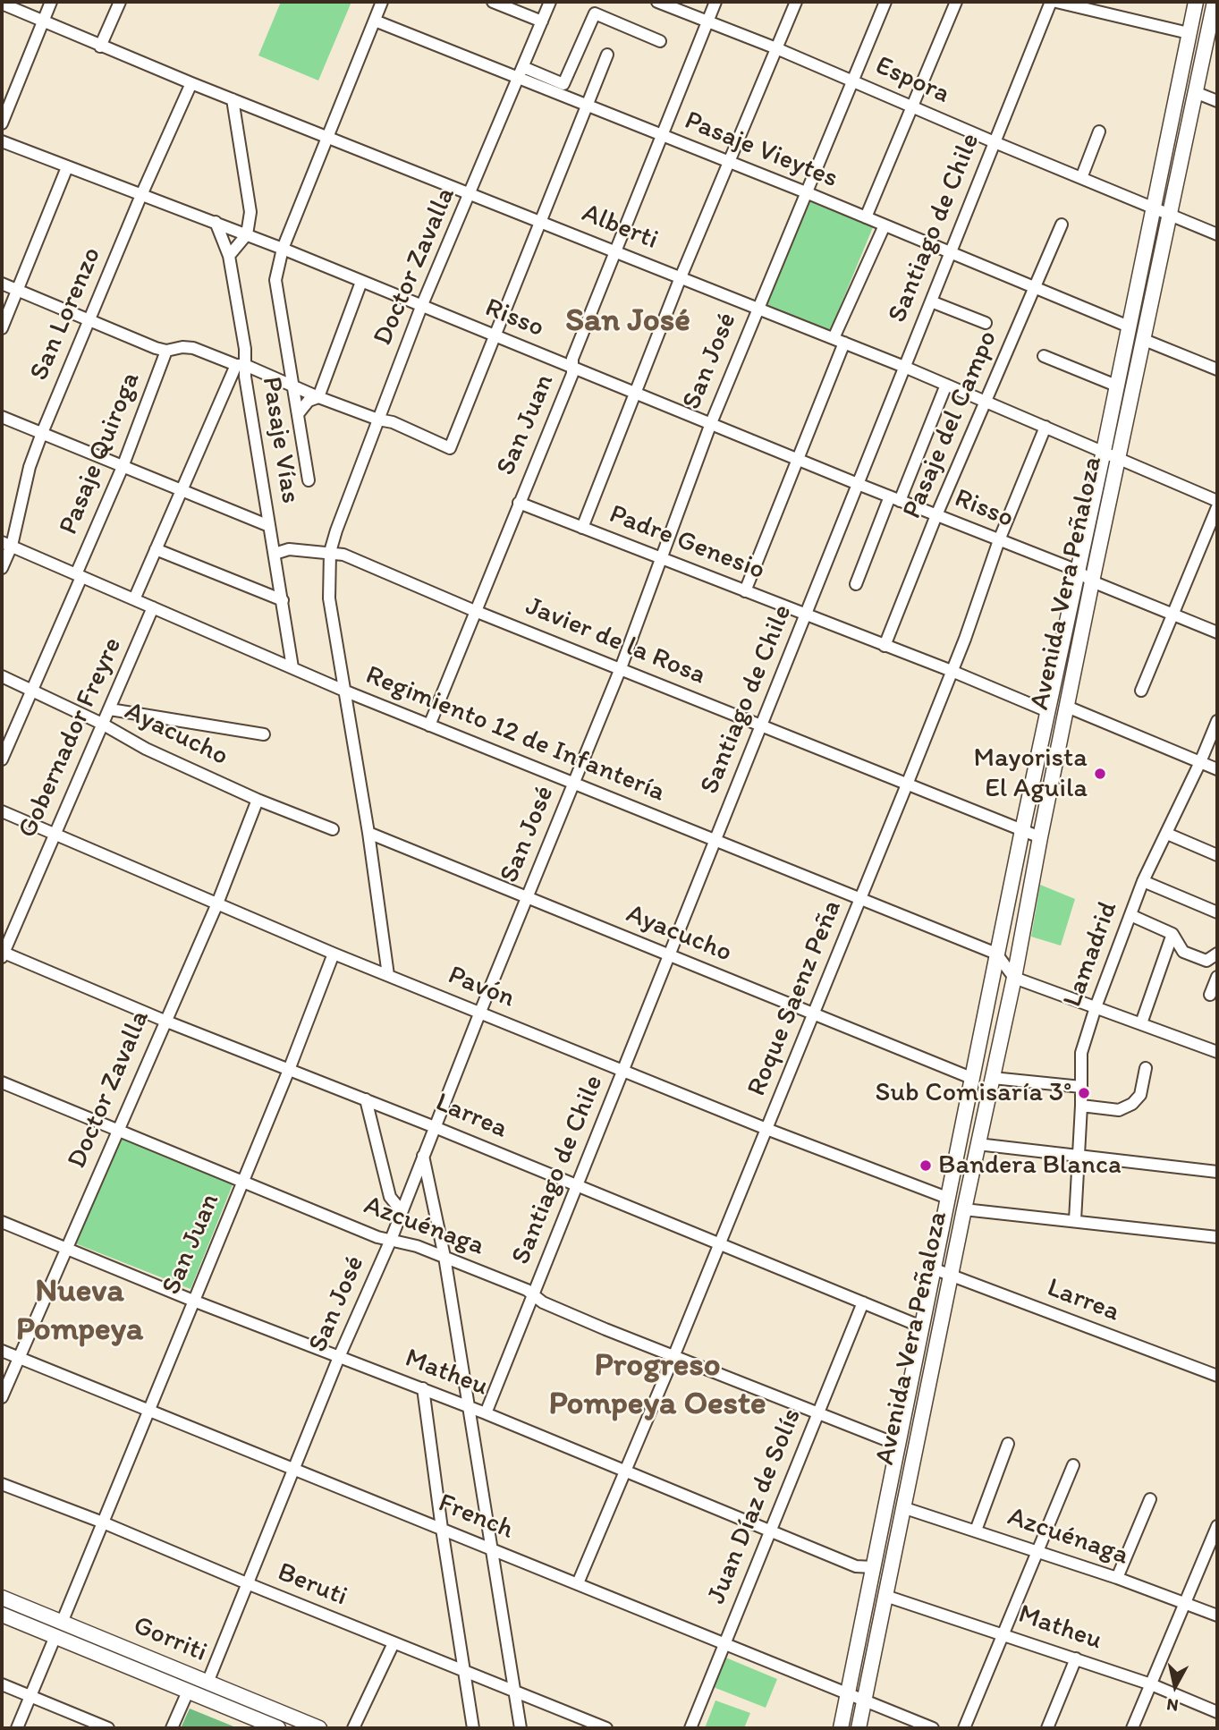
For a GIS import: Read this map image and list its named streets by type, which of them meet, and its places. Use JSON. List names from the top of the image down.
{
  "streets": {
    "main road": ["Avenida Vera Peñaloza", "Gorriti"],
    "street": [
      "Espora",
      "Pasaje Vieytes",
      "Alberti",
      "Santiago de Chile",
      "Doctor Zavalla",
      "San Lorenzo",
      "Risso",
      "San José",
      "San Juan",
      "Pasaje del Campo",
      "Pasaje Vías",
      "Pasaje Quiroga",
      "Padre Genesio",
      "Javier de la Rosa",
      "Ayacucho",
      "Regimiento 12 de Infantería",
      "Gobernador Freyre",
      "Lamadrid",
      "Pavón",
      "Roque Saenz Peña",
      "Larrea",
      "Azcuénaga",
      "Matheu",
      "Juan Díaz de Solís",
      "French",
      "Beruti"
    ]
  },
  "crossings": [
    ["Espora", "Santiago de Chile"],
    ["Espora", "San José"],
    ["Espora", "San Juan"],
    ["Espora", "Avenida Vera Peñaloza"],
    ["Pasaje Vieytes", "Santiago de Chile"],
    ["Pasaje Vieytes", "Doctor Zavalla"],
    ["Pasaje Vieytes", "San José"],
    ["Pasaje Vieytes", "San Juan"],
    ["Pasaje Vieytes", "Pasaje del Campo"],
    ["Pasaje Vieytes", "Avenida Vera Peñaloza"],
    ["Alberti", "Santiago de Chile"],
    ["Alberti", "Doctor Zavalla"],
    ["Alberti", "San Lorenzo"],
    ["Alberti", "San José"],
    ["Alberti", "San Juan"],
    ["Alberti", "Pasaje del Campo"],
    ["Alberti", "Avenida Vera Peñaloza"],
    ["Alberti", "Roque Saenz Peña"],
    ["Santiago de Chile", "Risso"],
    ["Santiago de Chile", "Padre Genesio"],
    ["Santiago de Chile", "Javier de la Rosa"],
    ["Santiago de Chile", "Ayacucho"],
    ["Santiago de Chile", "Regimiento 12 de Infantería"],
    ["Santiago de Chile", "Pavón"],
    ["Santiago de Chile", "Larrea"],
    ["Santiago de Chile", "Azcuénaga"],
    ["Santiago de Chile", "Matheu"],
    ["Doctor Zavalla", "Risso"],
    ["Doctor Zavalla", "Javier de la Rosa"],
    ["Doctor Zavalla", "Ayacucho"],
    ["Doctor Zavalla", "Pavón"],
    ["Doctor Zavalla", "Larrea"],
    ["Doctor Zavalla", "Azcuénaga"],
    ["Doctor Zavalla", "Matheu"],
    ["Doctor Zavalla", "French"],
    ["San Lorenzo", "Risso"],
    ["San Lorenzo", "Regimiento 12 de Infantería"],
    ["Risso", "San José"],
    ["Risso", "San Juan"],
    ["Risso", "Pasaje del Campo"],
    ["Risso", "Pasaje Vías"],
    ["Risso", "Avenida Vera Peñaloza"],
    ["Risso", "Roque Saenz Peña"],
    ["San José", "Padre Genesio"],
    ["San José", "Javier de la Rosa"],
    ["San José", "Ayacucho"],
    ["San José", "Regimiento 12 de Infantería"],
    ["San José", "Pavón"],
    ["San José", "Larrea"],
    ["San José", "Azcuénaga"],
    ["San José", "Matheu"],
    ["San José", "French"],
    ["San José", "Beruti"],
    ["San José", "Gorriti"],
    ["San Juan", "Padre Genesio"],
    ["San Juan", "Javier de la Rosa"],
    ["San Juan", "Regimiento 12 de Infantería"],
    ["San Juan", "Pavón"],
    ["San Juan", "Larrea"],
    ["San Juan", "Azcuénaga"],
    ["San Juan", "Matheu"],
    ["San Juan", "French"],
    ["San Juan", "Beruti"],
    ["San Juan", "Gorriti"],
    ["Pasaje del Campo", "Padre Genesio"],
    ["Pasaje Vías", "Javier de la Rosa"],
    ["Pasaje Vías", "Regimiento 12 de Infantería"],
    ["Pasaje Quiroga", "Ayacucho"],
    ["Pasaje Quiroga", "Regimiento 12 de Infantería"],
    ["Padre Genesio", "Avenida Vera Peñaloza"],
    ["Padre Genesio", "Roque Saenz Peña"],
    ["Avenida Vera Peñaloza", "Javier de la Rosa"],
    ["Avenida Vera Peñaloza", "Ayacucho"],
    ["Avenida Vera Peñaloza", "Regimiento 12 de Infantería"],
    ["Avenida Vera Peñaloza", "Pavón"],
    ["Avenida Vera Peñaloza", "Larrea"],
    ["Avenida Vera Peñaloza", "Azcuénaga"],
    ["Avenida Vera Peñaloza", "Matheu"],
    ["Avenida Vera Peñaloza", "French"],
    ["Javier de la Rosa", "Roque Saenz Peña"],
    ["Ayacucho", "Gobernador Freyre"],
    ["Ayacucho", "Roque Saenz Peña"],
    ["Regimiento 12 de Infantería", "Gobernador Freyre"],
    ["Regimiento 12 de Infantería", "Roque Saenz Peña"],
    ["Gobernador Freyre", "Pavón"],
    ["Gobernador Freyre", "Larrea"],
    ["Pavón", "Roque Saenz Peña"],
    ["Roque Saenz Peña", "Larrea"],
    ["Roque Saenz Peña", "Azcuénaga"],
    ["Roque Saenz Peña", "Matheu"],
    ["Roque Saenz Peña", "French"],
    ["Larrea", "Juan Díaz de Solís"],
    ["Azcuénaga", "Juan Díaz de Solís"],
    ["Matheu", "Juan Díaz de Solís"],
    ["Juan Díaz de Solís", "French"]
  ],
  "districts": ["San José", "Nueva Pompeya", "Progreso Pompeya Oeste"],
  "places": ["Mayorista El Aguila", "Sub Comisaría 3°", "Bandera Blanca"],
  "north": "bottom"
}
